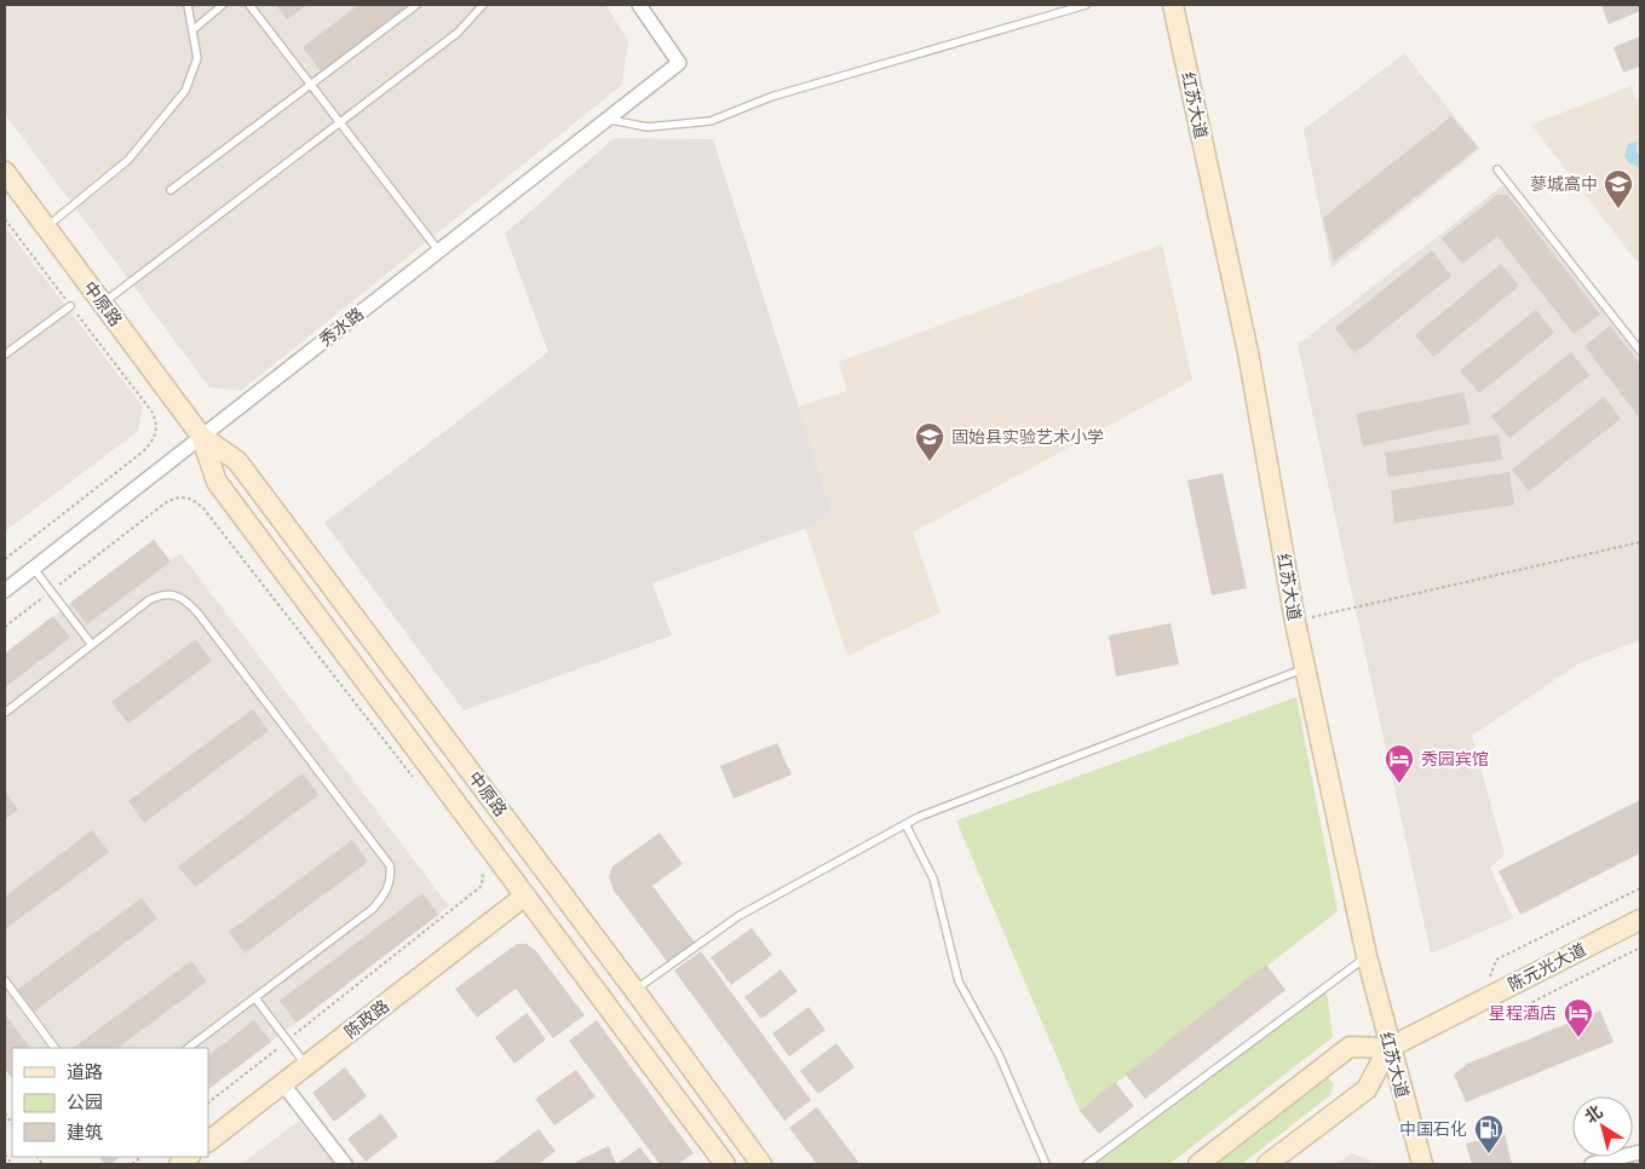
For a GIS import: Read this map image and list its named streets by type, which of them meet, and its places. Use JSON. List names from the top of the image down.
{
  "streets": {
    "main road": [
      "红苏大道",
      "中原路",
      "陈元光大道",
      "陈政路"
    ],
    "street": ["秀水路"]
  },
  "crossings": [
    ["红苏大道", "陈元光大道"],
    ["中原路", "秀水路"],
    ["中原路", "陈政路"]
  ],
  "places": {
    "school or university": ["蓼城高中", "固始县实验艺术小学"],
    "hotel": ["秀园宾馆", "星程酒店"],
    "fuel station": ["中国石化"]
  },
  "legend": ["道路", "公园", "建筑"],
  "north": "top left"
}
